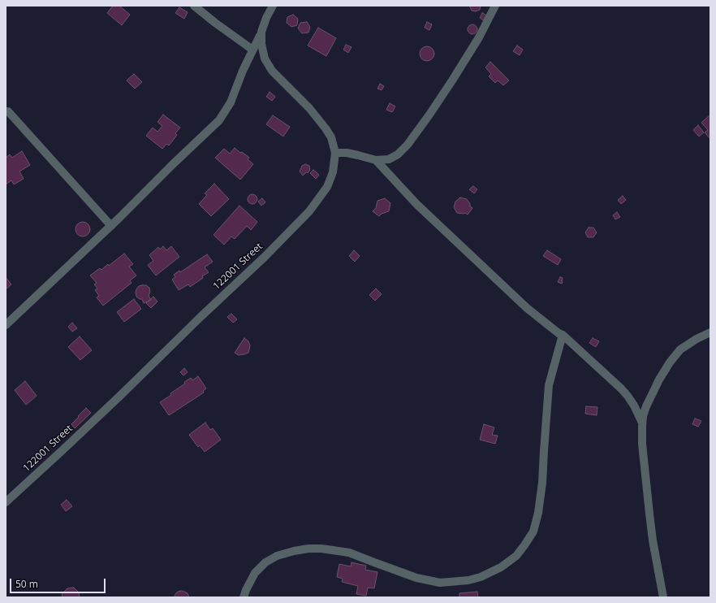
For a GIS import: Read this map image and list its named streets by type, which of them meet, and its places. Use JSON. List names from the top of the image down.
{
  "streets": {
    "street": ["122001 Street"]
  },
  "scale_bar": "50 m"
}
